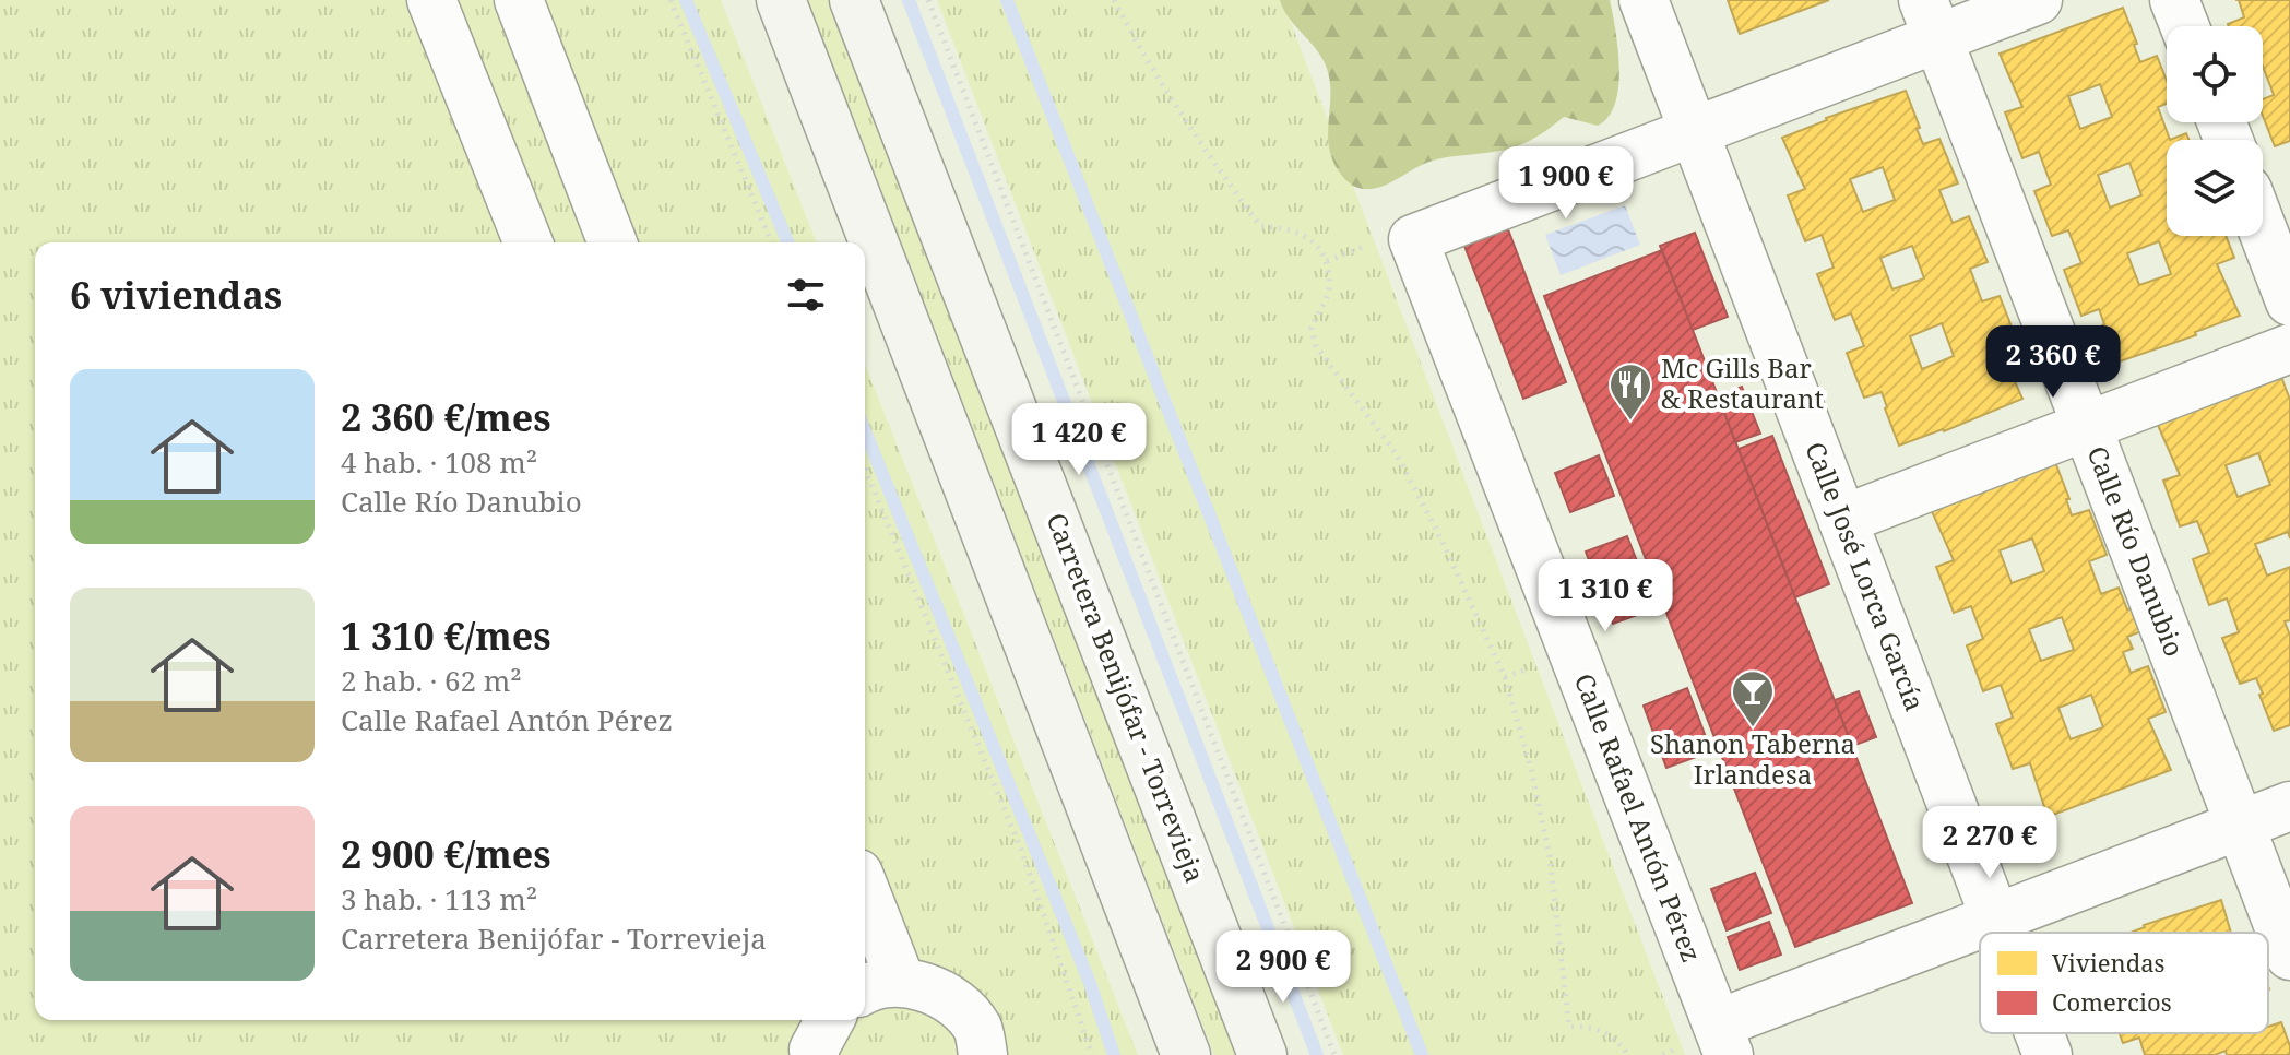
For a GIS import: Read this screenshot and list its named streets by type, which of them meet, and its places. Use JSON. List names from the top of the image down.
{
  "streets": {
    "main road": ["Carretera Benijófar - Torrevieja"],
    "street": ["Calle Río Danubio", "Calle José Lorca García", "Calle Rafael Antón Pérez"]
  },
  "crossings": [
    ["Calle José Lorca García", "Calle Rafael Antón Pérez"]
  ],
  "places": {
    "restaurant": ["Mc Gills Bar & Restaurant"],
    "bar": ["Shanon Taberna Irlandesa"]
  },
  "legend": ["Viviendas", "Comercios"],
  "page": {
    "price": [
      "1 900 €",
      "2 360 €",
      "1 420 €",
      "1 310 €",
      "2 270 €",
      "2 900 €"
    ],
    "heading": "6 viviendas",
    "list": [
      {
        "name": "2 360 €/mes",
        "note": "4 hab. · 108 m² · Calle Río Danubio"
      },
      {
        "name": "1 310 €/mes",
        "note": "2 hab. · 62 m² · Calle Rafael Antón Pérez"
      },
      {
        "name": "2 900 €/mes",
        "note": "3 hab. · 113 m² · Carretera Benijófar - Torrevieja"
      }
    ]
  }
}
